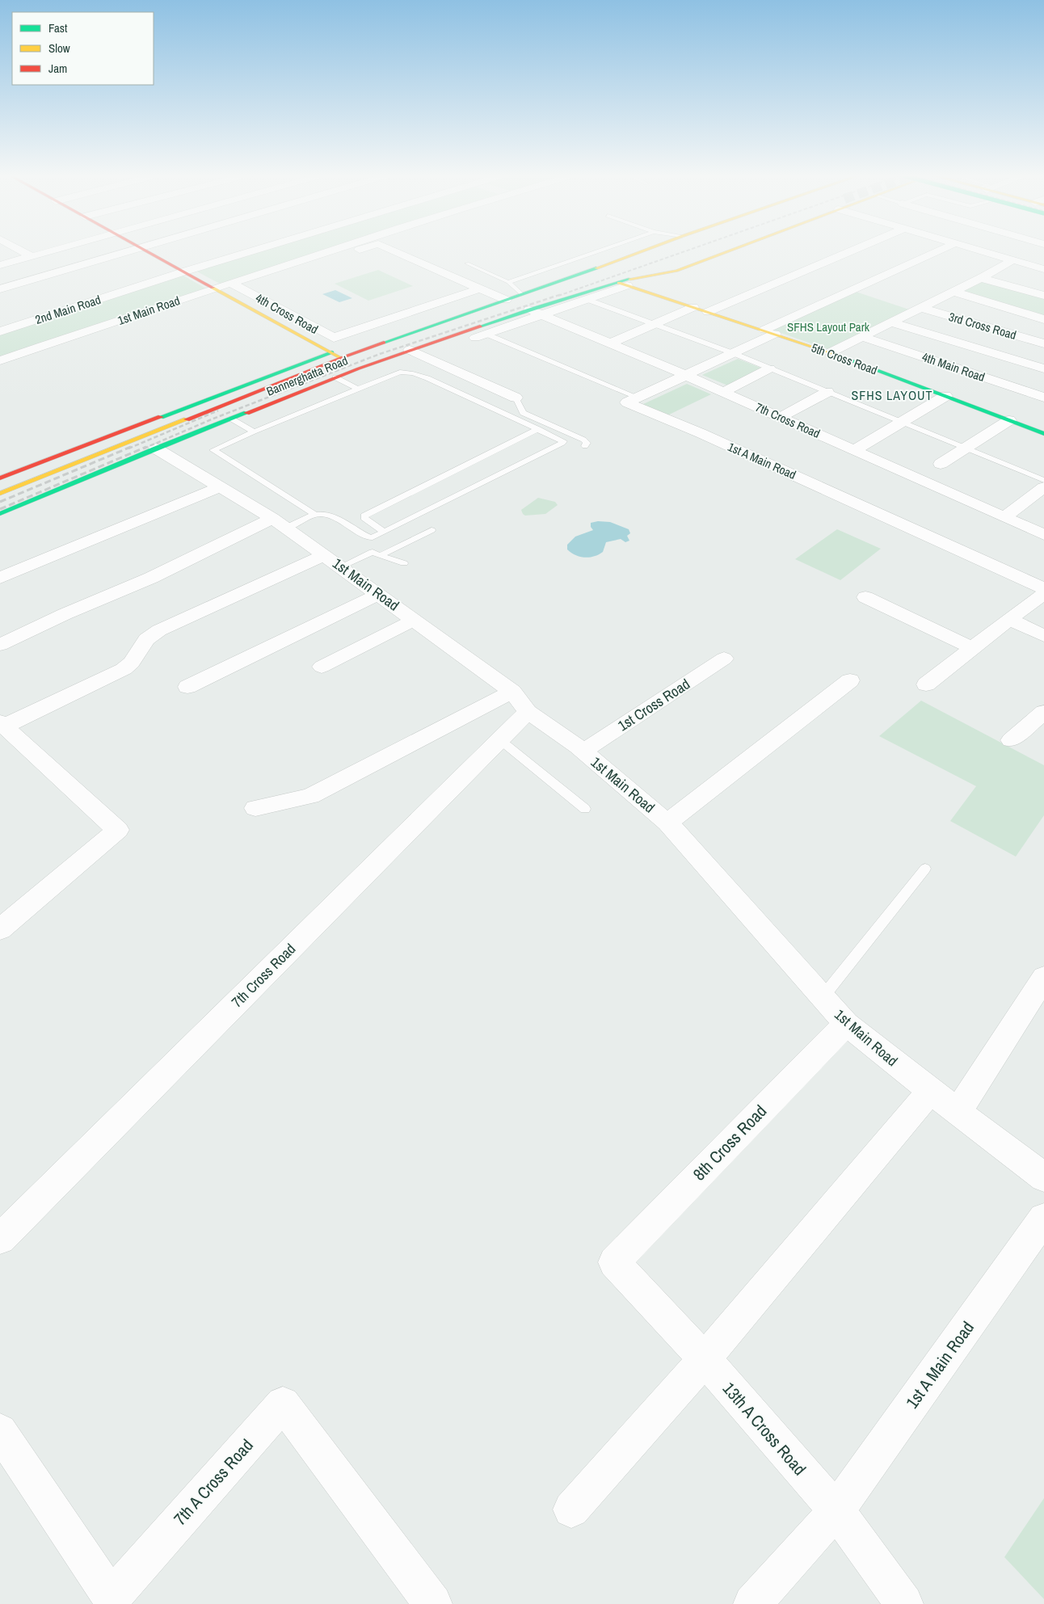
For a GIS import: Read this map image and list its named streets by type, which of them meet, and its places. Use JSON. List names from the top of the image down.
{
  "streets": {
    "main road": ["4th Cross Road", "5th Cross Road", "Bannerghatta Road"],
    "street": [
      "2nd Main Road",
      "1st Main Road",
      "3rd Cross Road",
      "4th Main Road",
      "7th Cross Road",
      "1st A Main Road",
      "1st Cross Road",
      "8th Cross Road",
      "13th A Cross Road",
      "7th A Cross Road"
    ]
  },
  "crossings": [
    ["2nd Main Road", "4th Cross Road"],
    ["1st Main Road", "4th Cross Road"],
    ["1st Main Road", "Bannerghatta Road"],
    ["1st Main Road", "7th Cross Road"],
    ["1st Main Road", "1st Cross Road"],
    ["1st Main Road", "8th Cross Road"],
    ["4th Cross Road", "Bannerghatta Road"],
    ["5th Cross Road", "Bannerghatta Road"],
    ["Bannerghatta Road", "7th Cross Road"],
    ["1st A Main Road", "13th A Cross Road"],
    ["8th Cross Road", "13th A Cross Road"]
  ],
  "districts": ["SFHS LAYOUT"],
  "parks": ["SFHS Layout Park"],
  "legend": ["Fast", "Slow", "Jam"]
}
